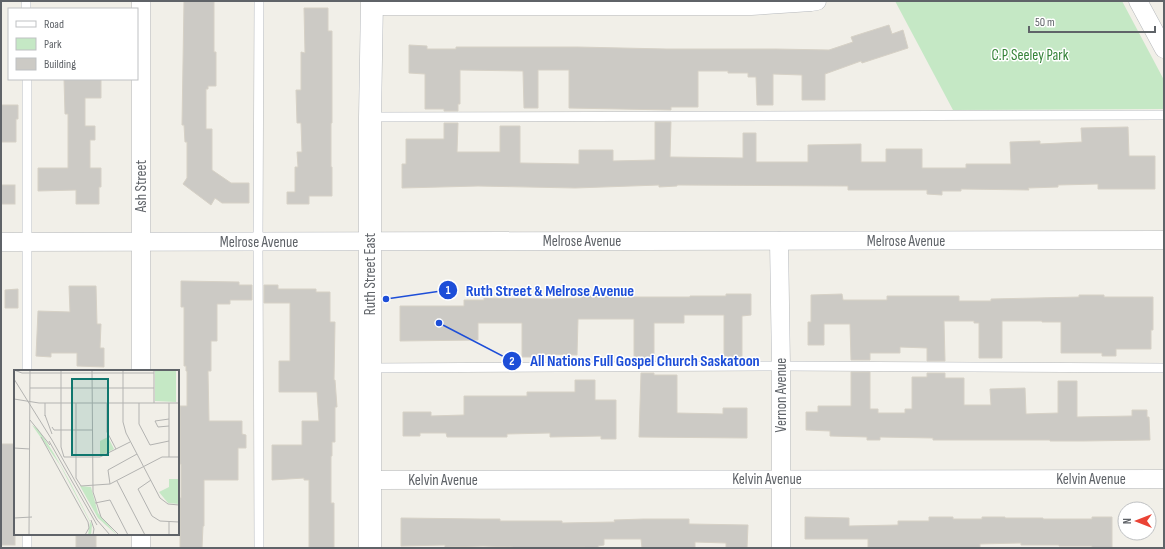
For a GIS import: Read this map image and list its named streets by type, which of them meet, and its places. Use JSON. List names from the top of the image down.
{
  "streets": {
    "street": [
      "Ash Street",
      "Melrose Avenue",
      "Ruth Street East",
      "Vernon Avenue",
      "Kelvin Avenue"
    ]
  },
  "crossings": [
    ["Ash Street", "Melrose Avenue"],
    ["Melrose Avenue", "Ruth Street East"],
    ["Melrose Avenue", "Vernon Avenue"],
    ["Ruth Street East", "Kelvin Avenue"],
    ["Vernon Avenue", "Kelvin Avenue"]
  ],
  "parks": ["C.P. Seeley Park"],
  "places": ["Ruth Street & Melrose Avenue", "All Nations Full Gospel Church Saskatoon"],
  "legend": ["Road", "Park", "Building"],
  "scale_bar": "50 m",
  "north": "left"
}
